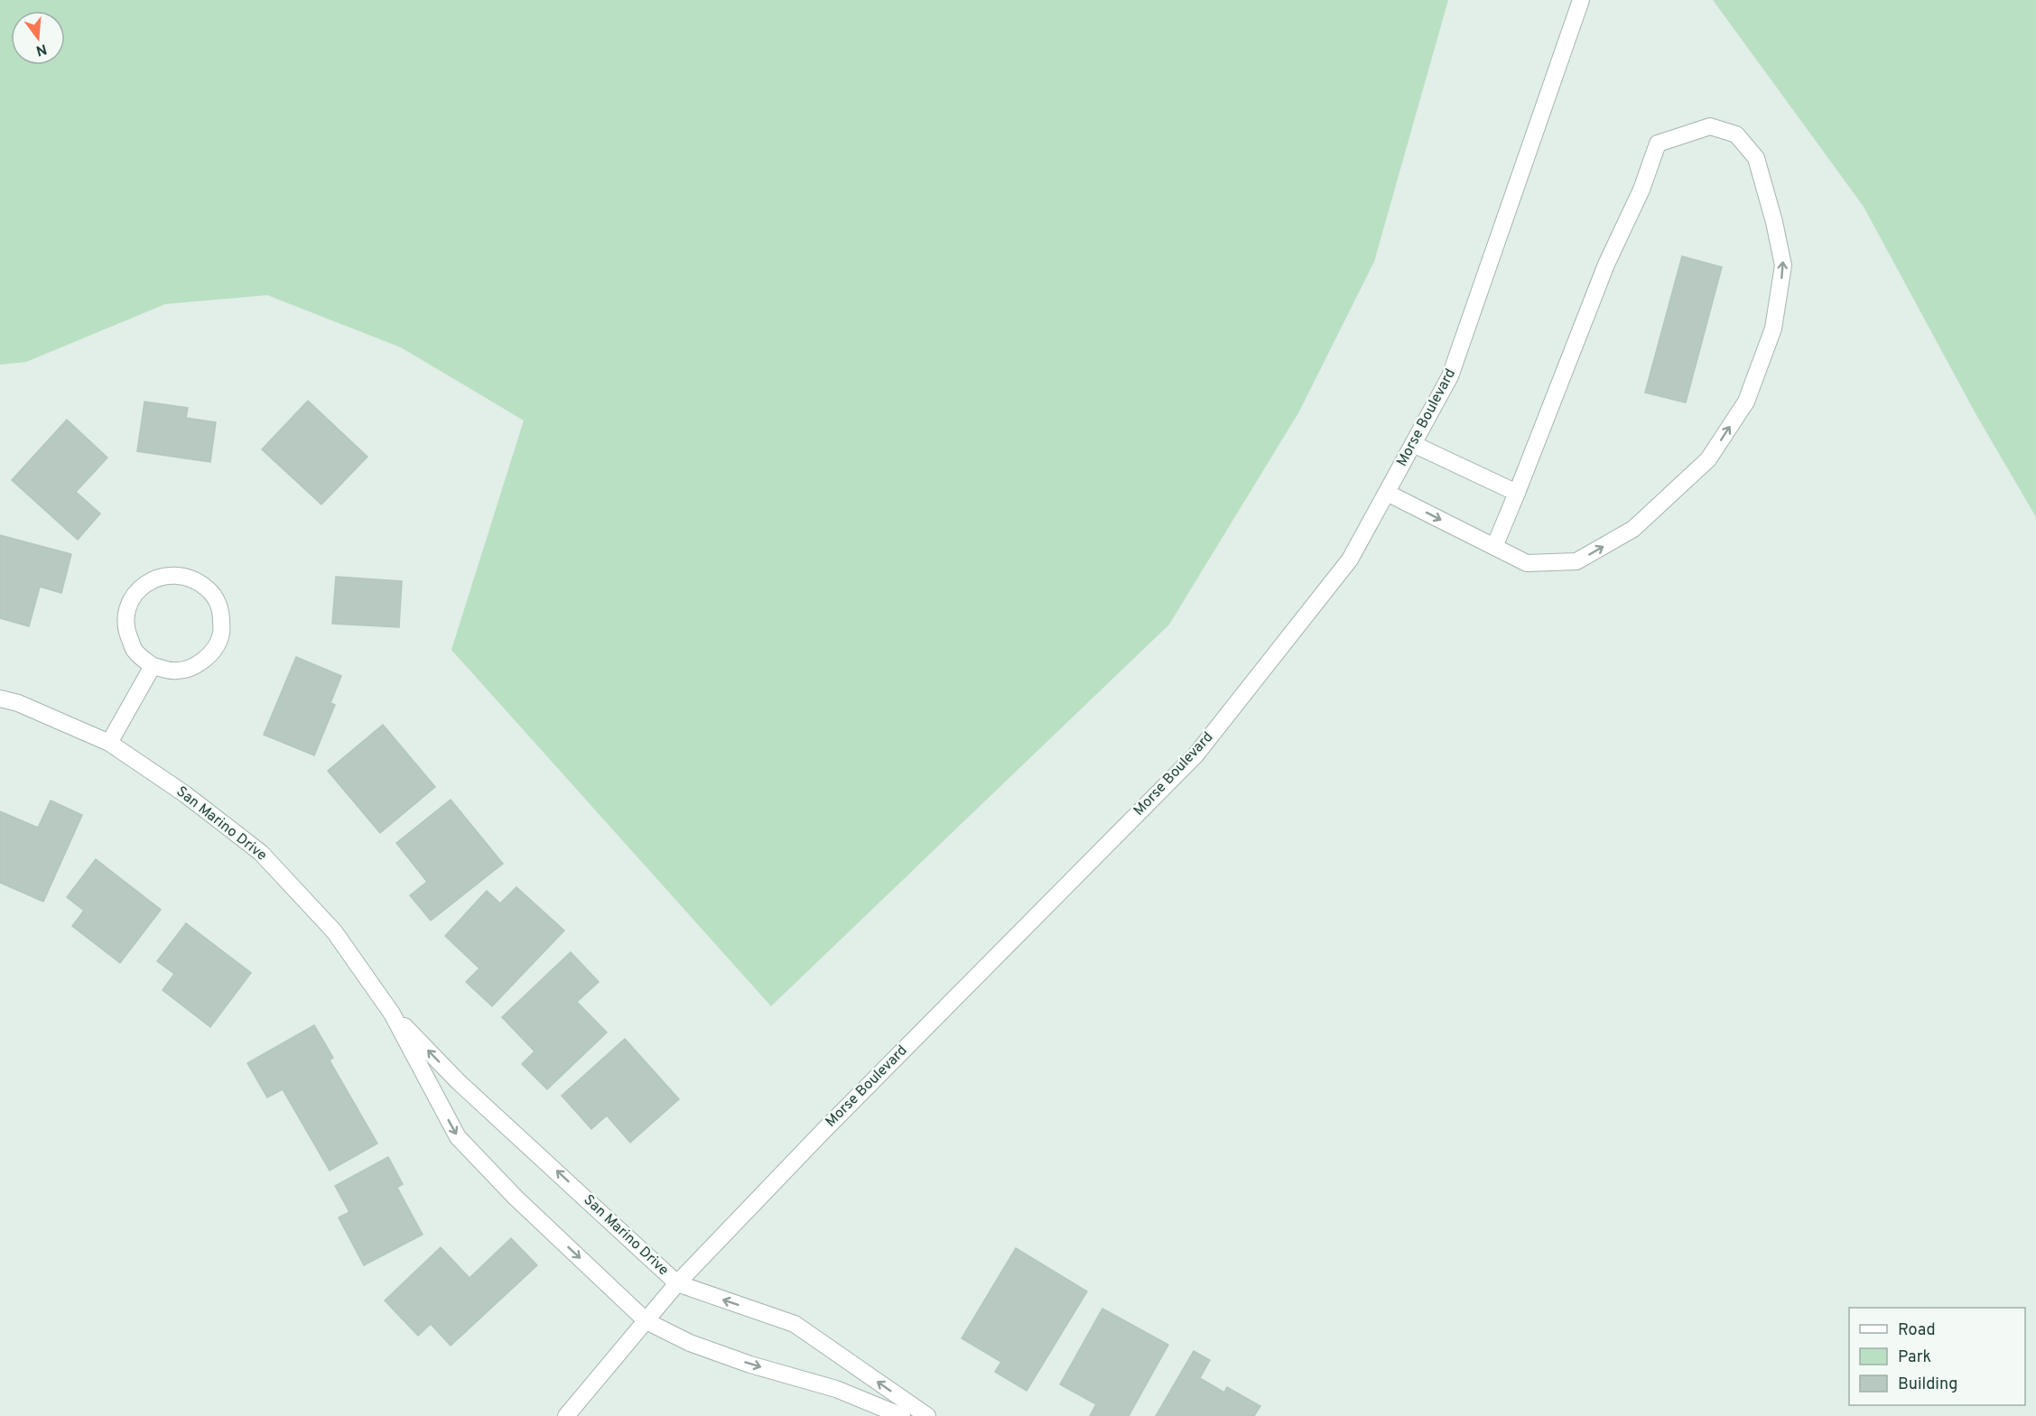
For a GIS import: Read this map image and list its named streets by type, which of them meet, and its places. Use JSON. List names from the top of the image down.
{
  "streets": {
    "street": ["Morse Boulevard", "San Marino Drive"]
  },
  "crossings": [
    ["Morse Boulevard", "San Marino Drive"]
  ],
  "legend": ["Road", "Park", "Building"],
  "north": "bottom"
}
